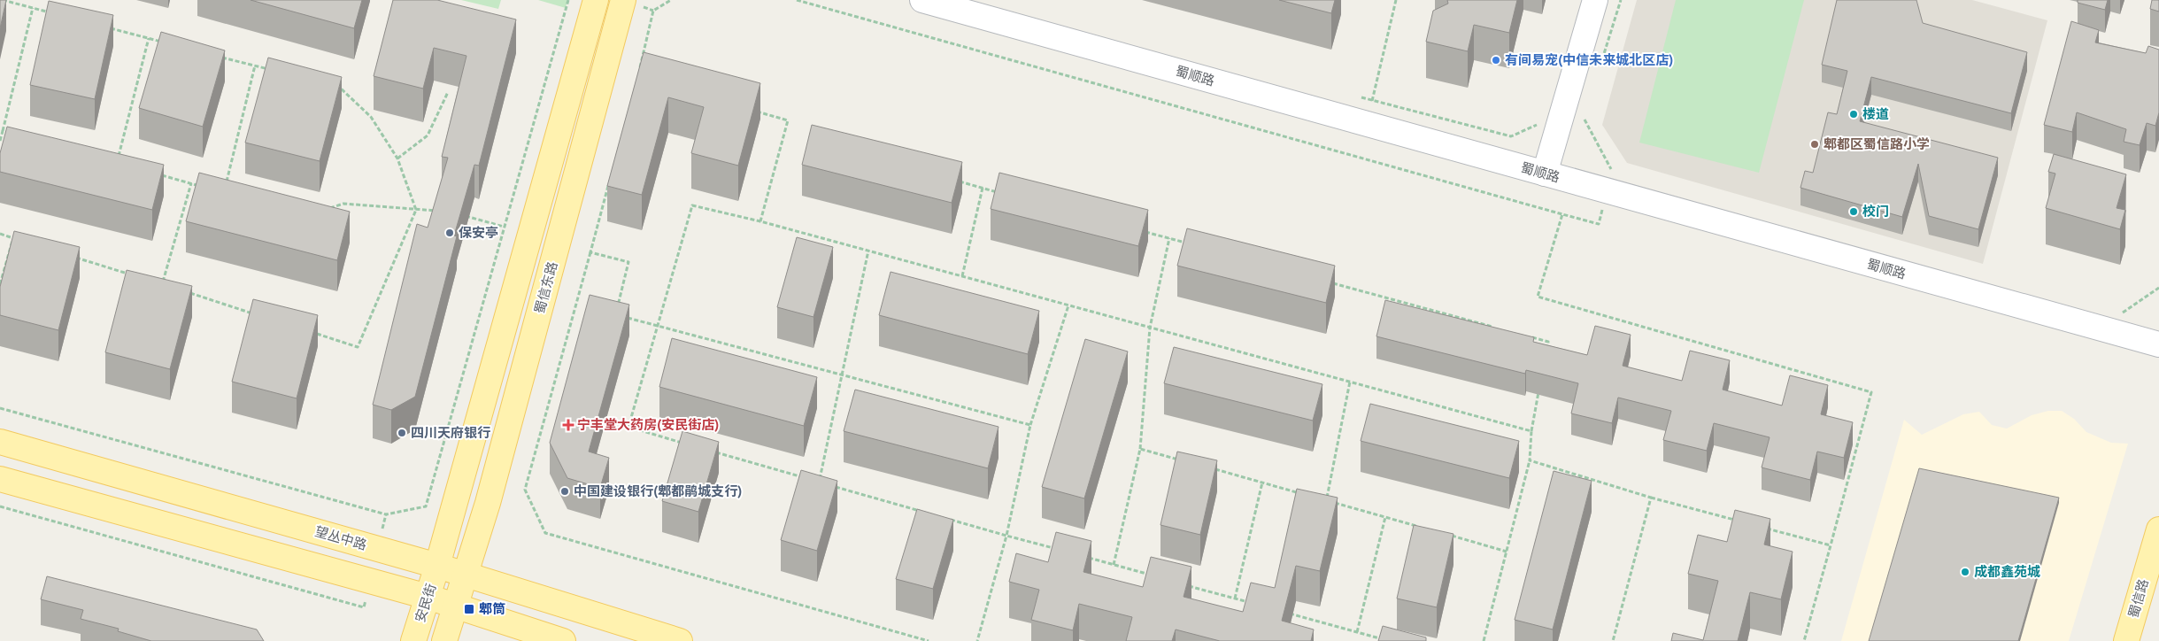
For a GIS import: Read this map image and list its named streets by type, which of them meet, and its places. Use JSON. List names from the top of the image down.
{
  "streets": {
    "main road": [
      "蜀信东路",
      "望丛中路",
      "蜀信路",
      "安民街"
    ],
    "street": ["蜀顺路"]
  },
  "crossings": [
    ["蜀信东路", "望丛中路"],
    ["望丛中路", "安民街"]
  ],
  "places": {
    "other": [
      "有间易宠(中信未来城北区店)",
      "楼道",
      "郫都区蜀信路小学",
      "校门",
      "保安亭",
      "四川天府银行",
      "中国建设银行(郫都鹃城支行)",
      "成都鑫苑城"
    ],
    "health": ["宁丰堂大药房(安民街店)"],
    "transit": ["郫筒"]
  }
}
